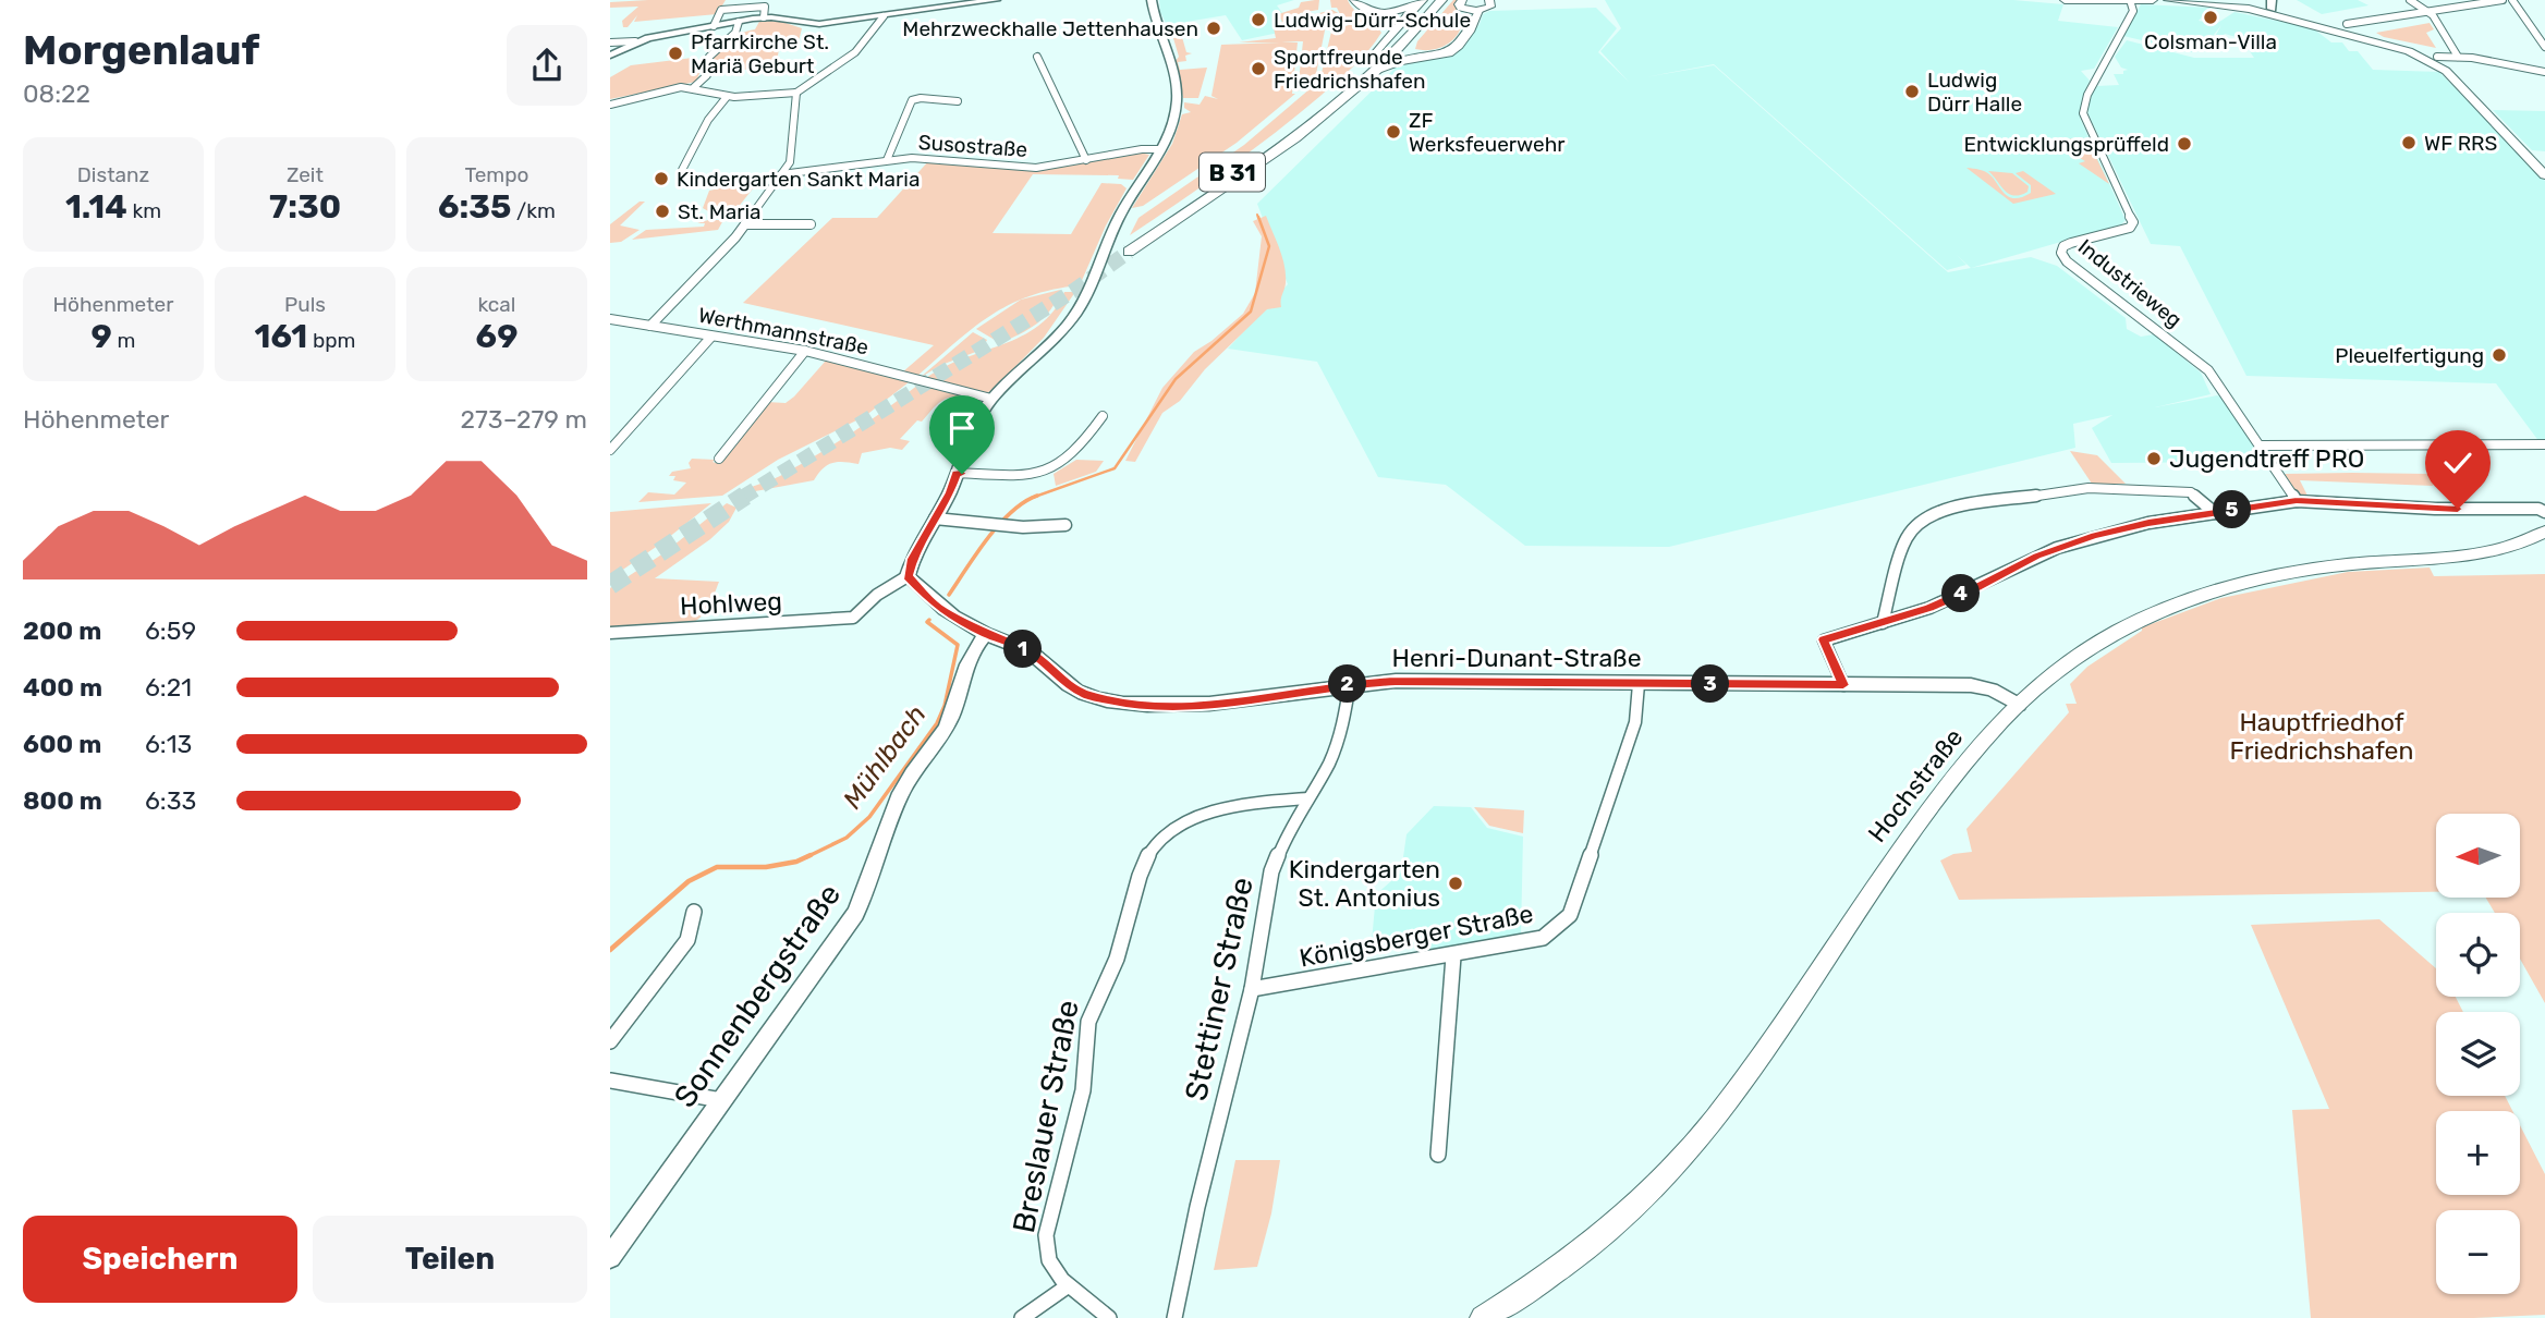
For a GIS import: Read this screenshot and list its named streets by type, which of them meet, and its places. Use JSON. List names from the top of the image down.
{
  "streets": {
    "highway": ["B 31"],
    "main road": ["Hochstraße"],
    "street": [
      "Susostraße",
      "Industrieweg",
      "Werthmannstraße",
      "Hohlweg",
      "Henri-Dunant-Straße",
      "Königsberger Straße",
      "Stettiner Straße",
      "Sonnenbergstraße",
      "Breslauer Straße"
    ]
  },
  "crossings": [
    ["Hohlweg", "Henri-Dunant-Straße"],
    ["Henri-Dunant-Straße", "Hochstraße"],
    ["Henri-Dunant-Straße", "Königsberger Straße"],
    ["Henri-Dunant-Straße", "Stettiner Straße"],
    ["Henri-Dunant-Straße", "Sonnenbergstraße"],
    ["Königsberger Straße", "Stettiner Straße"],
    ["Stettiner Straße", "Breslauer Straße"]
  ],
  "water": ["Mühlbach"],
  "parks": ["Hauptfriedhof Friedrichshafen"],
  "places": [
    "Colsman-Villa",
    "Ludwig-Dürr-Schule",
    "Mehrzweckhalle Jettenhausen",
    "Pfarrkirche St. Mariä Geburt",
    "Sportfreunde Friedrichshafen",
    "Ludwig Dürr Halle",
    "ZF Werksfeuerwehr",
    "WF RRS",
    "Entwicklungsprüffeld",
    "Kindergarten Sankt Maria",
    "St. Maria",
    "Pleuelfertigung",
    "Jugendtreff PRO",
    "Kindergarten St. Antonius"
  ],
  "north": "left",
  "page": {
    "heading": ["Morgenlauf", "08:22"],
    "stats": [
      ["Distanz", "1.14 km"],
      ["Zeit", "7:30"],
      ["Tempo", "6:35 /km"],
      ["Höhenmeter", "9 m"],
      ["Puls", "161 bpm"],
      ["kcal", "69"]
    ],
    "chart": ["Höhenmeter", "273–279 m"],
    "pins": [
      "5",
      "4",
      "1",
      "2",
      "3"
    ],
    "list": [
      {
        "name": "200 m",
        "note": "6:59"
      },
      {
        "name": "400 m",
        "note": "6:21"
      },
      {
        "name": "600 m",
        "note": "6:13"
      },
      {
        "name": "800 m",
        "note": "6:33"
      }
    ],
    "map_buttons": ["+", "−"],
    "buttons": ["Speichern", "Teilen"]
  }
}
